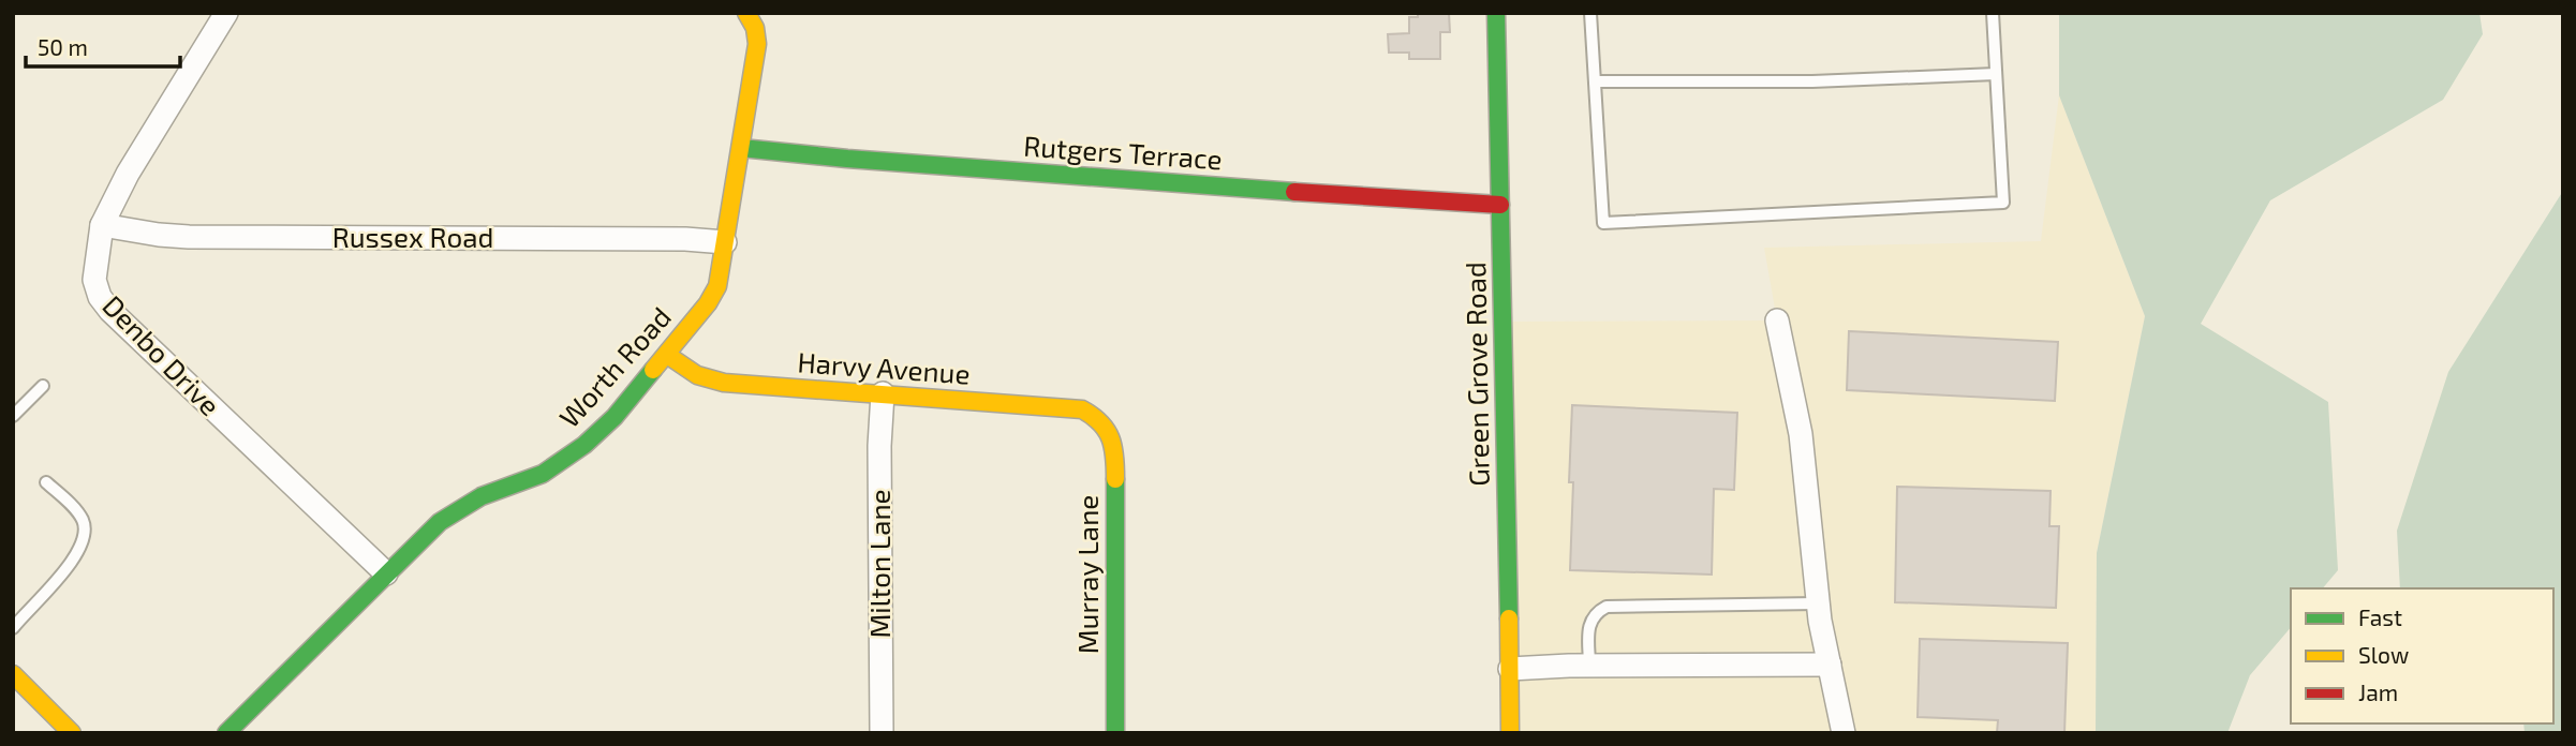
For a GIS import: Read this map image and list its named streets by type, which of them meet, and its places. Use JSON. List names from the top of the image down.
{
  "streets": {
    "street": [
      "Rutgers Terrace",
      "Russex Road",
      "Denbo Drive",
      "Worth Road",
      "Harvy Avenue",
      "Green Grove Road",
      "Milton Lane",
      "Murray Lane"
    ]
  },
  "crossings": [
    ["Rutgers Terrace", "Worth Road"],
    ["Rutgers Terrace", "Green Grove Road"],
    ["Russex Road", "Denbo Drive"],
    ["Russex Road", "Worth Road"],
    ["Denbo Drive", "Worth Road"],
    ["Worth Road", "Harvy Avenue"],
    ["Harvy Avenue", "Milton Lane"],
    ["Harvy Avenue", "Murray Lane"]
  ],
  "legend": ["Fast", "Slow", "Jam"],
  "scale_bar": "50 m"
}
